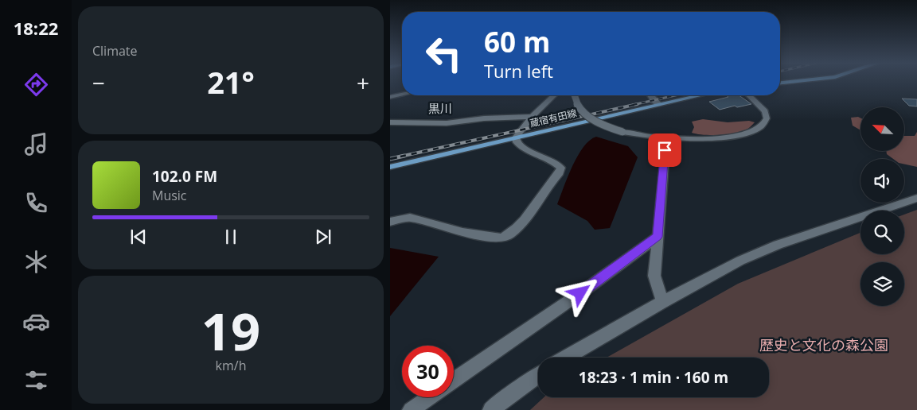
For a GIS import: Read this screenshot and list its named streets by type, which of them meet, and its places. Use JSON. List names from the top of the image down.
{
  "streets": {
    "main road": ["蔵宿有田線"]
  },
  "districts": ["黒川"],
  "parks": ["歴史と文化の森公園"],
  "north": "top left",
  "page": {
    "tabs": "18:22",
    "tile": [
      "Climate",
      ["19", "km/h"]
    ],
    "turn": ["60 m", "Turn left"],
    "heat": ["−", "21°", "+"],
    "song": ["102.0 FM", "Music"],
    "limit": "30",
    "trip": "18:23 · 1 min · 160 m"
  }
}
